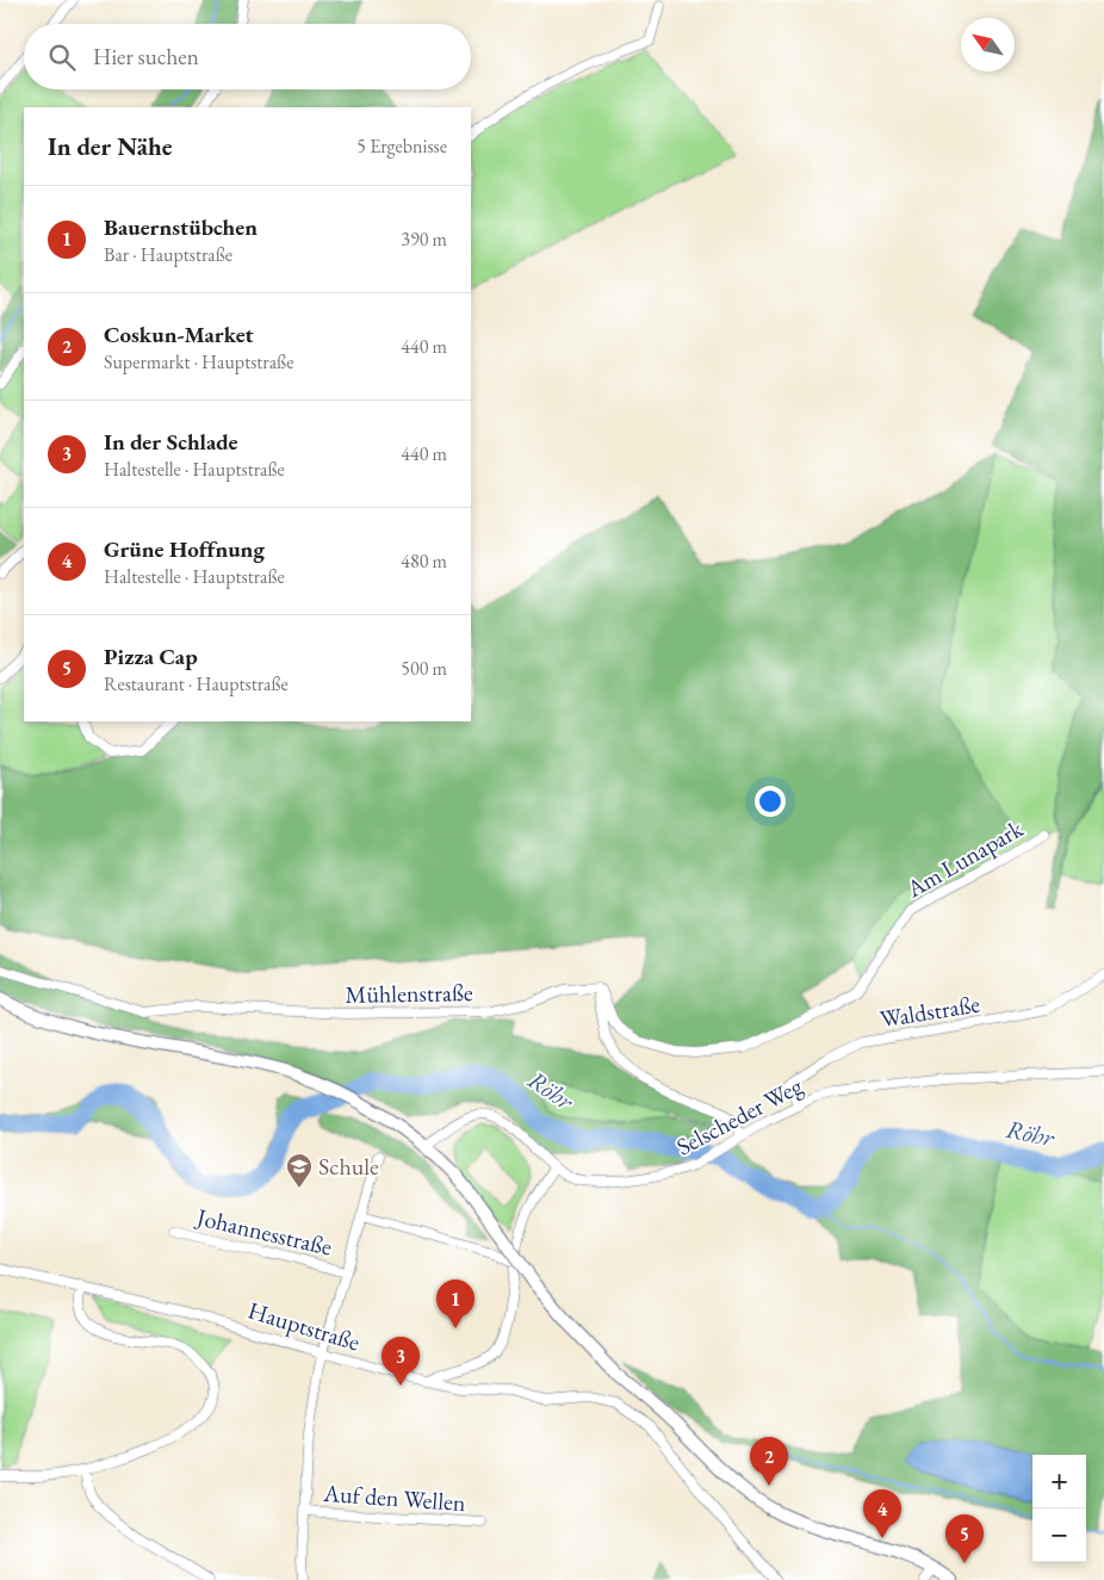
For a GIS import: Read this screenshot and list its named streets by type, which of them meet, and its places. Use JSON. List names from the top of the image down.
{
  "streets": {
    "street": [
      "Am Lunapark",
      "Mühlenstraße",
      "Waldstraße",
      "Selscheder Weg",
      "Johannesstraße",
      "Hauptstraße",
      "Auf den Wellen"
    ]
  },
  "crossings": [
    ["Am Lunapark", "Mühlenstraße"],
    ["Waldstraße", "Selscheder Weg"],
    ["Johannesstraße", "Hauptstraße"],
    ["Johannesstraße", "Auf den Wellen"]
  ],
  "water": ["Röhr"],
  "places": {
    "school or university": ["Schule"]
  },
  "north": "top left",
  "page": {
    "search": "Hier suchen",
    "heading": ["In der Nähe", "5 Ergebnisse"],
    "list": [
      {
        "mark": "1",
        "name": "Bauernstübchen",
        "note": "Bar · Hauptstraße",
        "value": "390 m"
      },
      {
        "mark": "2",
        "name": "Coskun-Market",
        "note": "Supermarkt · Hauptstraße",
        "value": "440 m"
      },
      {
        "mark": "3",
        "name": "In der Schlade",
        "note": "Haltestelle · Hauptstraße",
        "value": "440 m"
      },
      {
        "mark": "4",
        "name": "Grüne Hoffnung",
        "note": "Haltestelle · Hauptstraße",
        "value": "480 m"
      },
      {
        "mark": "5",
        "name": "Pizza Cap",
        "note": "Restaurant · Hauptstraße",
        "value": "500 m"
      }
    ],
    "pins": [
      "1",
      "3",
      "2",
      "4",
      "5"
    ],
    "map_buttons": ["+", "−"]
  }
}
